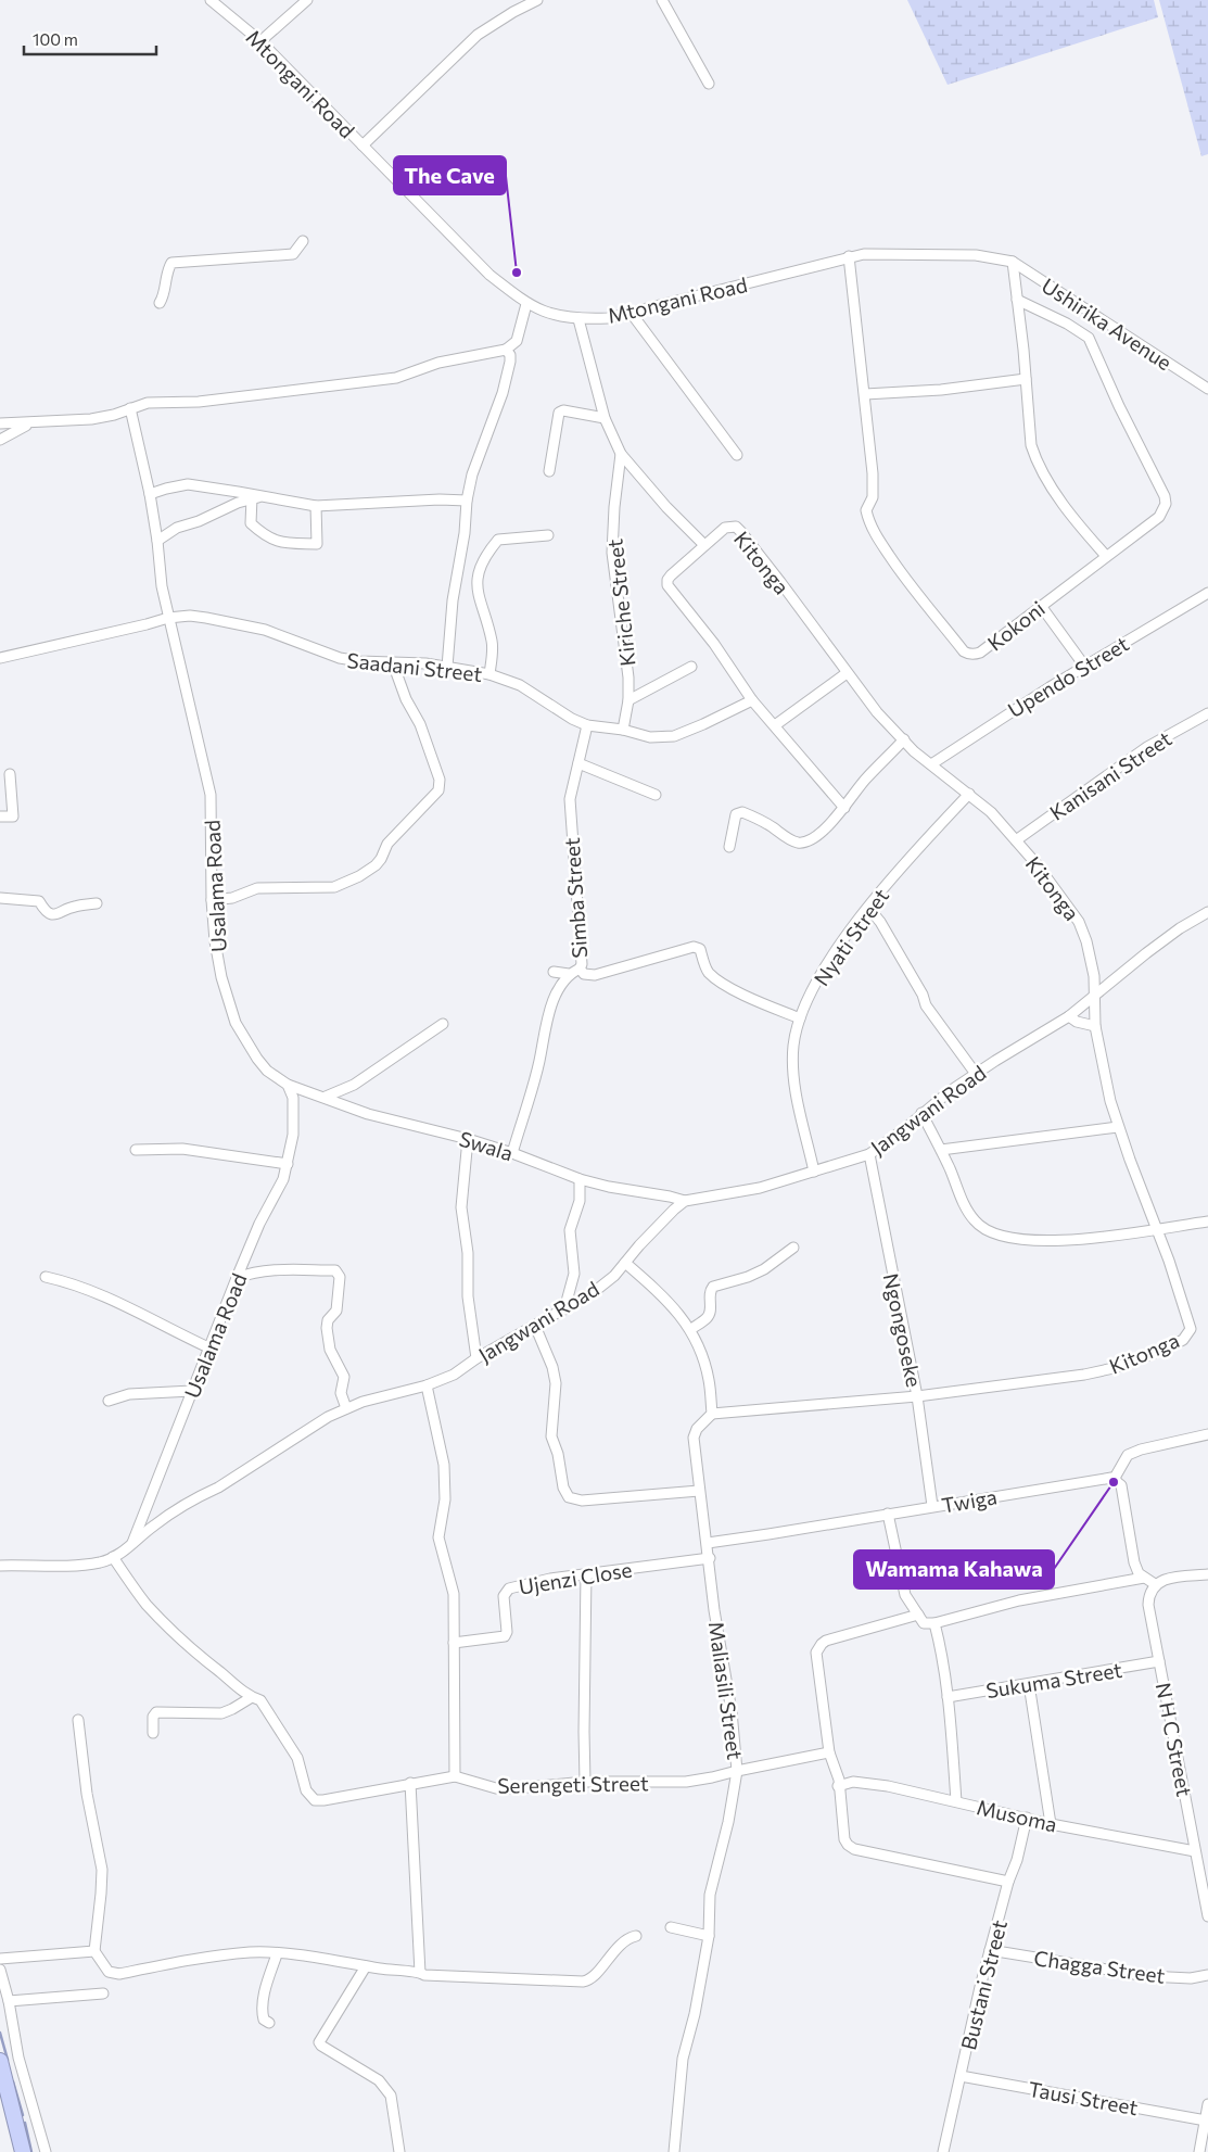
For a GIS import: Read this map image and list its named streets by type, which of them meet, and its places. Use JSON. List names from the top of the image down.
{
  "streets": {
    "street": [
      "Mtongani Road",
      "Ushirika Avenue",
      "Kitonga",
      "Kiriche Street",
      "Kokoni",
      "Saadani Street",
      "Upendo Street",
      "Kanisani Street",
      "Usalama Road",
      "Simba Street",
      "Nyati Street",
      "Jangwani Road",
      "Swala",
      "Ngongoseke",
      "Twiga",
      "Ujenzi Close",
      "Sukuma Street",
      "Maliasili Street",
      "N H C Street",
      "Serengeti Street",
      "Musoma",
      "Chagga Street",
      "Bustani Street",
      "Tausi Street"
    ]
  },
  "crossings": [
    ["Mtongani Road", "Ushirika Avenue"],
    ["Mtongani Road", "Kiriche Street"],
    ["Mtongani Road", "Kokoni"],
    ["Kitonga", "Saadani Street"],
    ["Kitonga", "Upendo Street"],
    ["Kitonga", "Kanisani Street"],
    ["Kitonga", "Nyati Street"],
    ["Kitonga", "Jangwani Road"],
    ["Kitonga", "Ngongoseke"],
    ["Kitonga", "Maliasili Street"],
    ["Kiriche Street", "Saadani Street"],
    ["Saadani Street", "Usalama Road"],
    ["Saadani Street", "Simba Street"],
    ["Usalama Road", "Jangwani Road"],
    ["Usalama Road", "Swala"],
    ["Simba Street", "Swala"],
    ["Nyati Street", "Jangwani Road"],
    ["Jangwani Road", "Swala"],
    ["Jangwani Road", "Ngongoseke"],
    ["Jangwani Road", "Serengeti Street"],
    ["Ngongoseke", "Twiga"],
    ["Twiga", "Maliasili Street"],
    ["Ujenzi Close", "Maliasili Street"],
    ["Sukuma Street", "N H C Street"],
    ["Maliasili Street", "Serengeti Street"],
    ["N H C Street", "Musoma"],
    ["Musoma", "Bustani Street"],
    ["Chagga Street", "Bustani Street"],
    ["Bustani Street", "Tausi Street"]
  ],
  "places": ["The Cave", "Wamama Kahawa"],
  "scale_bar": "100 m"
}
